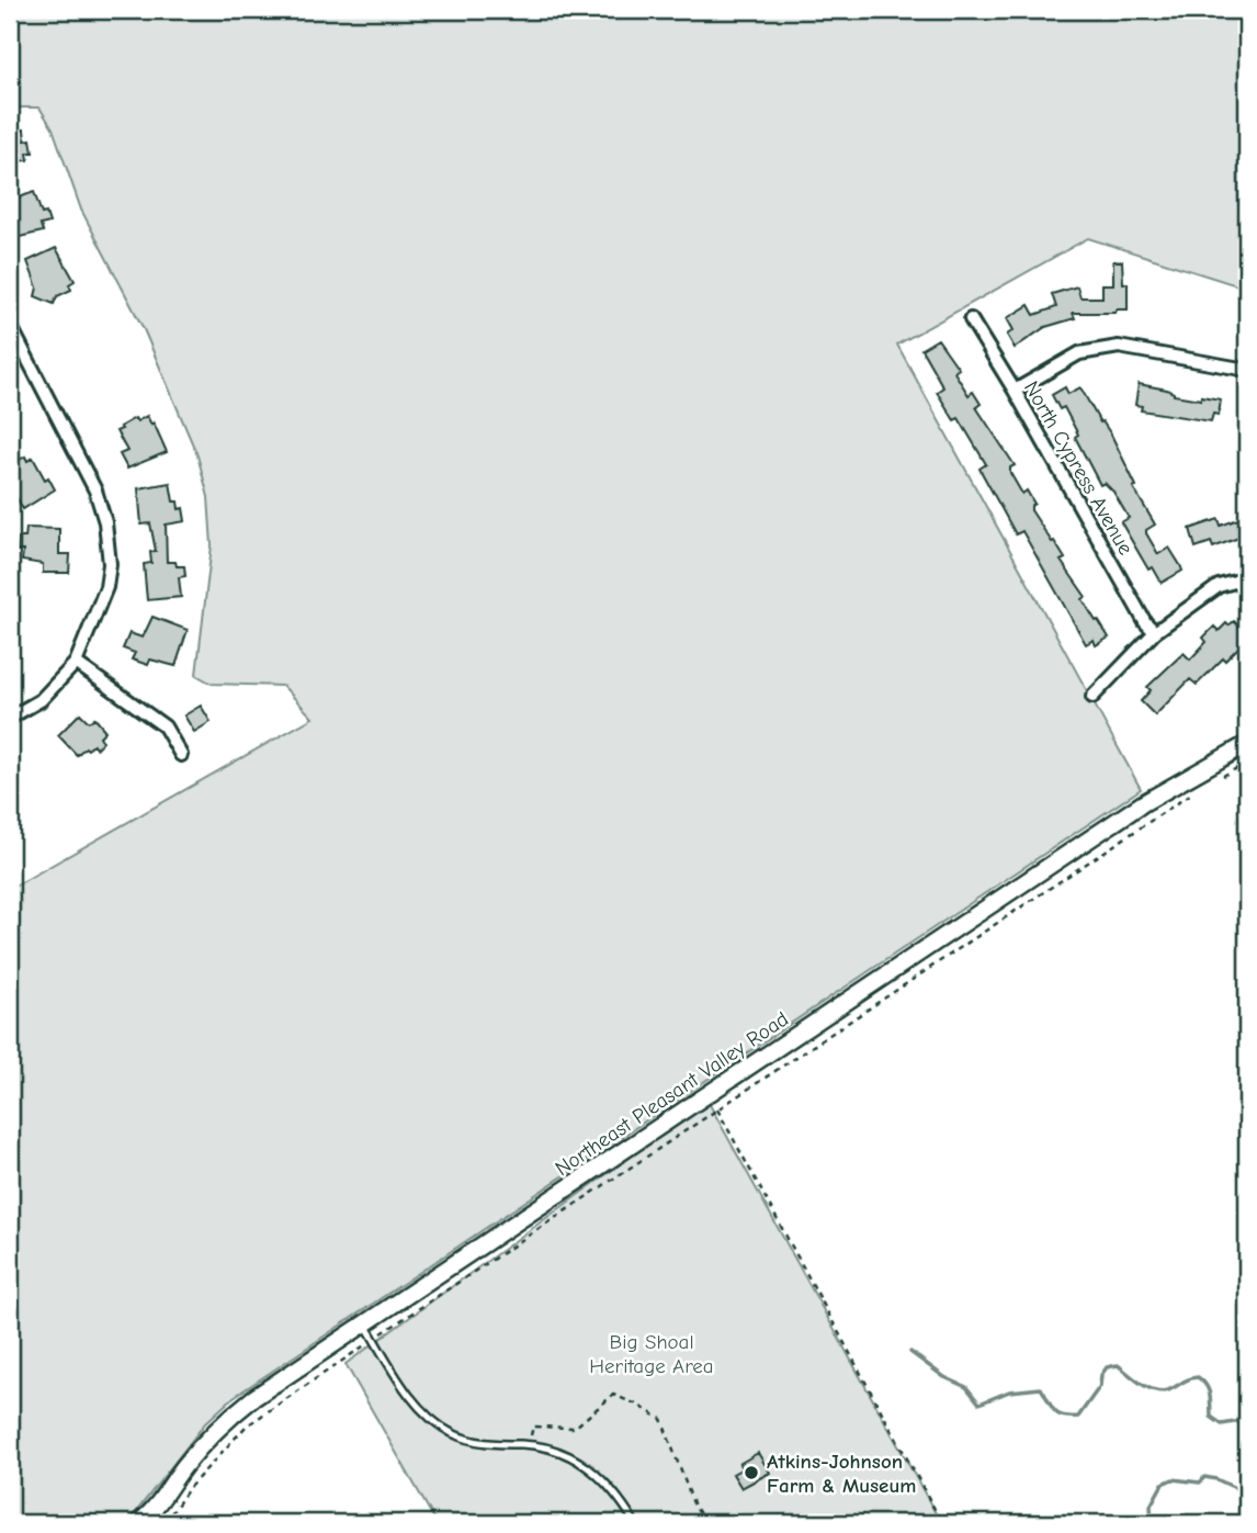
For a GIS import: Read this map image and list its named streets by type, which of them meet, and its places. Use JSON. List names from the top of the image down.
{
  "streets": {
    "street": ["North Cypress Avenue", "Northeast Pleasant Valley Road"]
  },
  "parks": ["Big Shoal Heritage Area"],
  "places": ["Atkins-Johnson Farm & Museum"]
}
